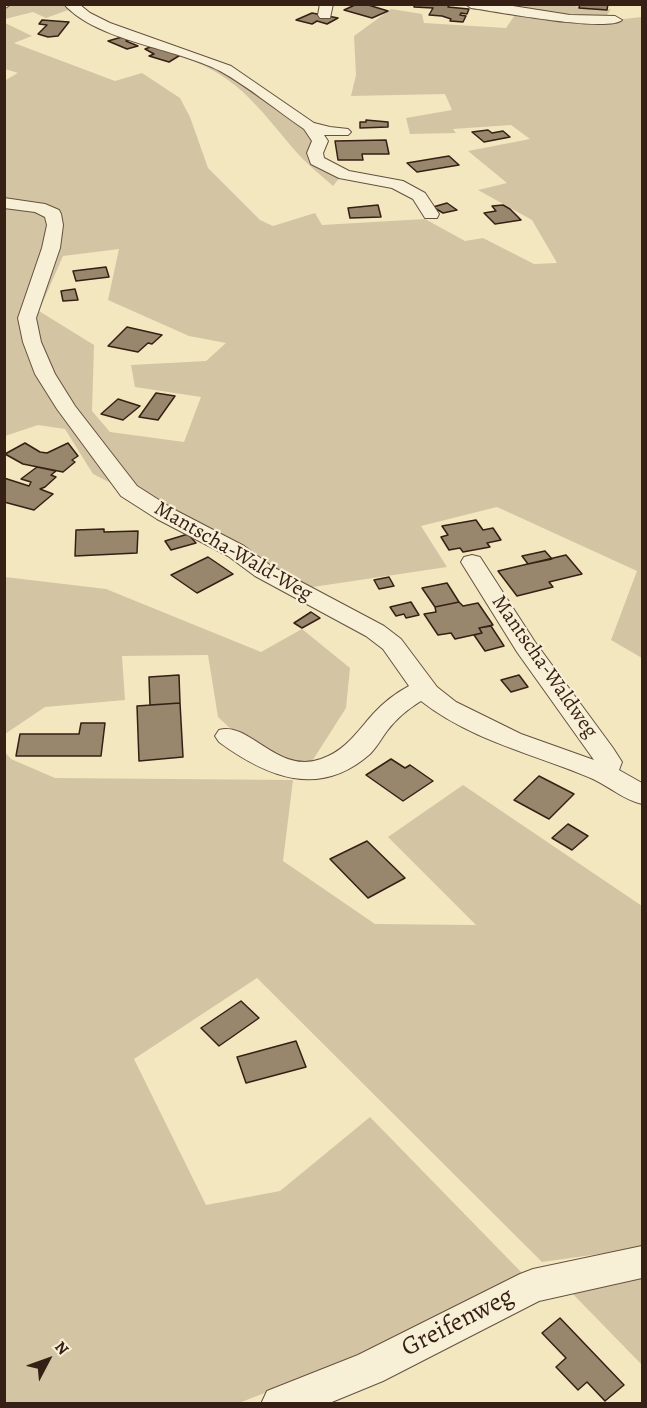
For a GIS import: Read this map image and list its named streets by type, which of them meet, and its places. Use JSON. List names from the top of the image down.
{
  "streets": {
    "street": ["Mantscha-Wald-Weg", "Mantscha-Waldweg", "Greifenweg"]
  },
  "crossings": [
    ["Mantscha-Wald-Weg", "Mantscha-Waldweg"]
  ],
  "north": "top right"
}
